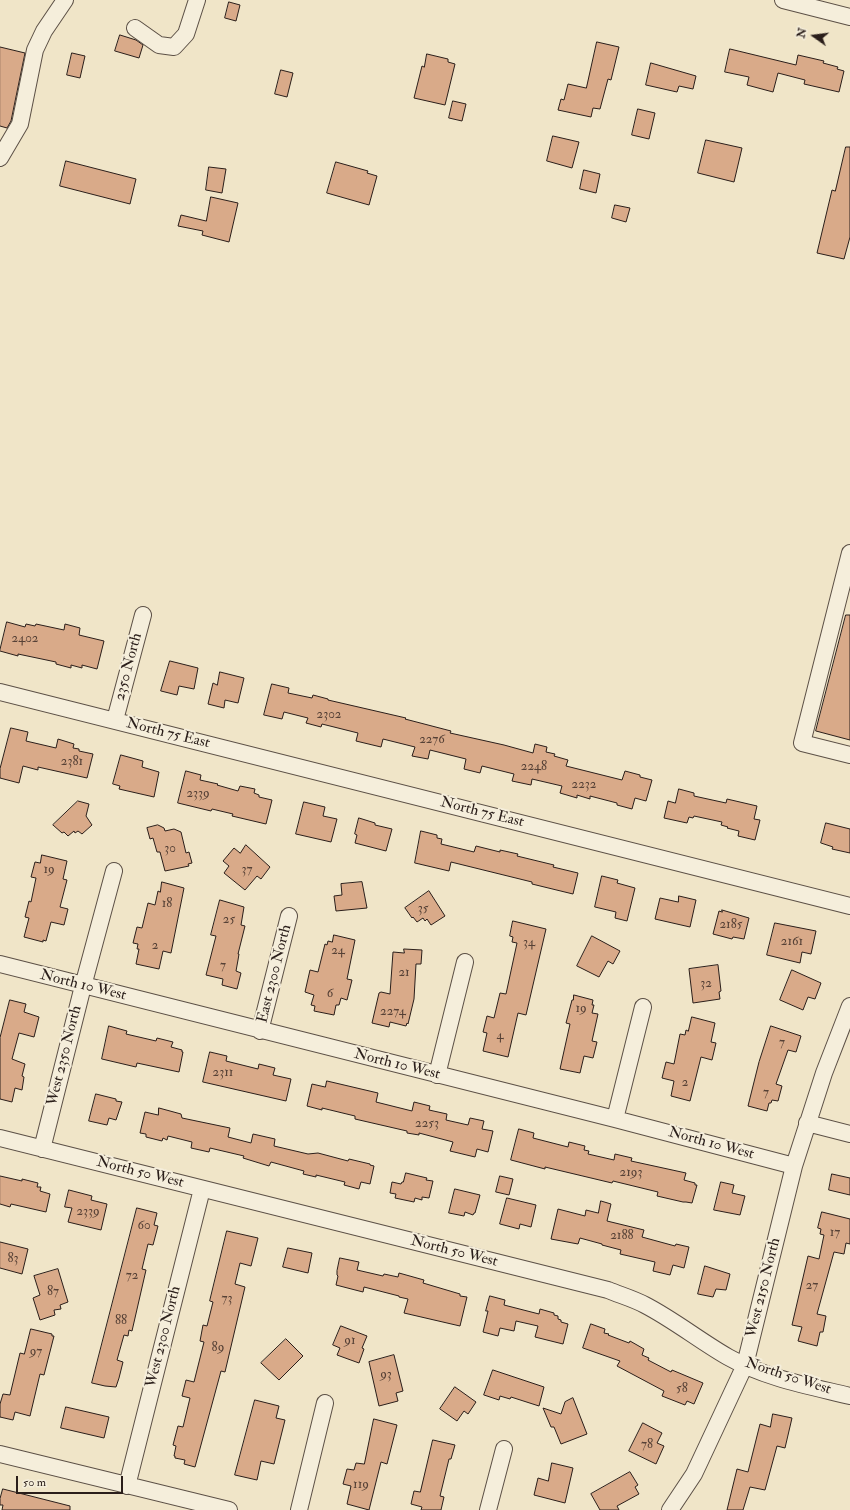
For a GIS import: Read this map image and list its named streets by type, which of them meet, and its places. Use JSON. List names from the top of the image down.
{
  "streets": {
    "street": [
      "2350 North",
      "North 75 East",
      "East 2300 North",
      "North 10 West",
      "West 2350 North",
      "North 50 West",
      "West 2150 North",
      "West 2300 North"
    ]
  },
  "crossings": [
    ["2350 North", "North 75 East"],
    ["East 2300 North", "North 10 West"],
    ["North 10 West", "West 2350 North"],
    ["North 10 West", "West 2150 North"],
    ["West 2350 North", "North 50 West"],
    ["North 50 West", "West 2150 North"],
    ["North 50 West", "West 2300 North"]
  ],
  "house_numbers": [
    "2402",
    "2302",
    "2276",
    "2381",
    "2248",
    "2232",
    "2339",
    "30",
    "19",
    "37",
    "18",
    "35",
    "25",
    "2185",
    "2161",
    "34",
    "2",
    "24",
    "7",
    "21",
    "32",
    "6",
    "19",
    "2274",
    "4",
    "7",
    "2311",
    "2",
    "7",
    "2253",
    "2193",
    "2339",
    "60",
    "17",
    "2188",
    "83",
    "72",
    "27",
    "87",
    "73",
    "88",
    "91",
    "89",
    "97",
    "93",
    "58",
    "78",
    "119"
  ],
  "scale_bar": "50 m",
  "north": "left"
}
